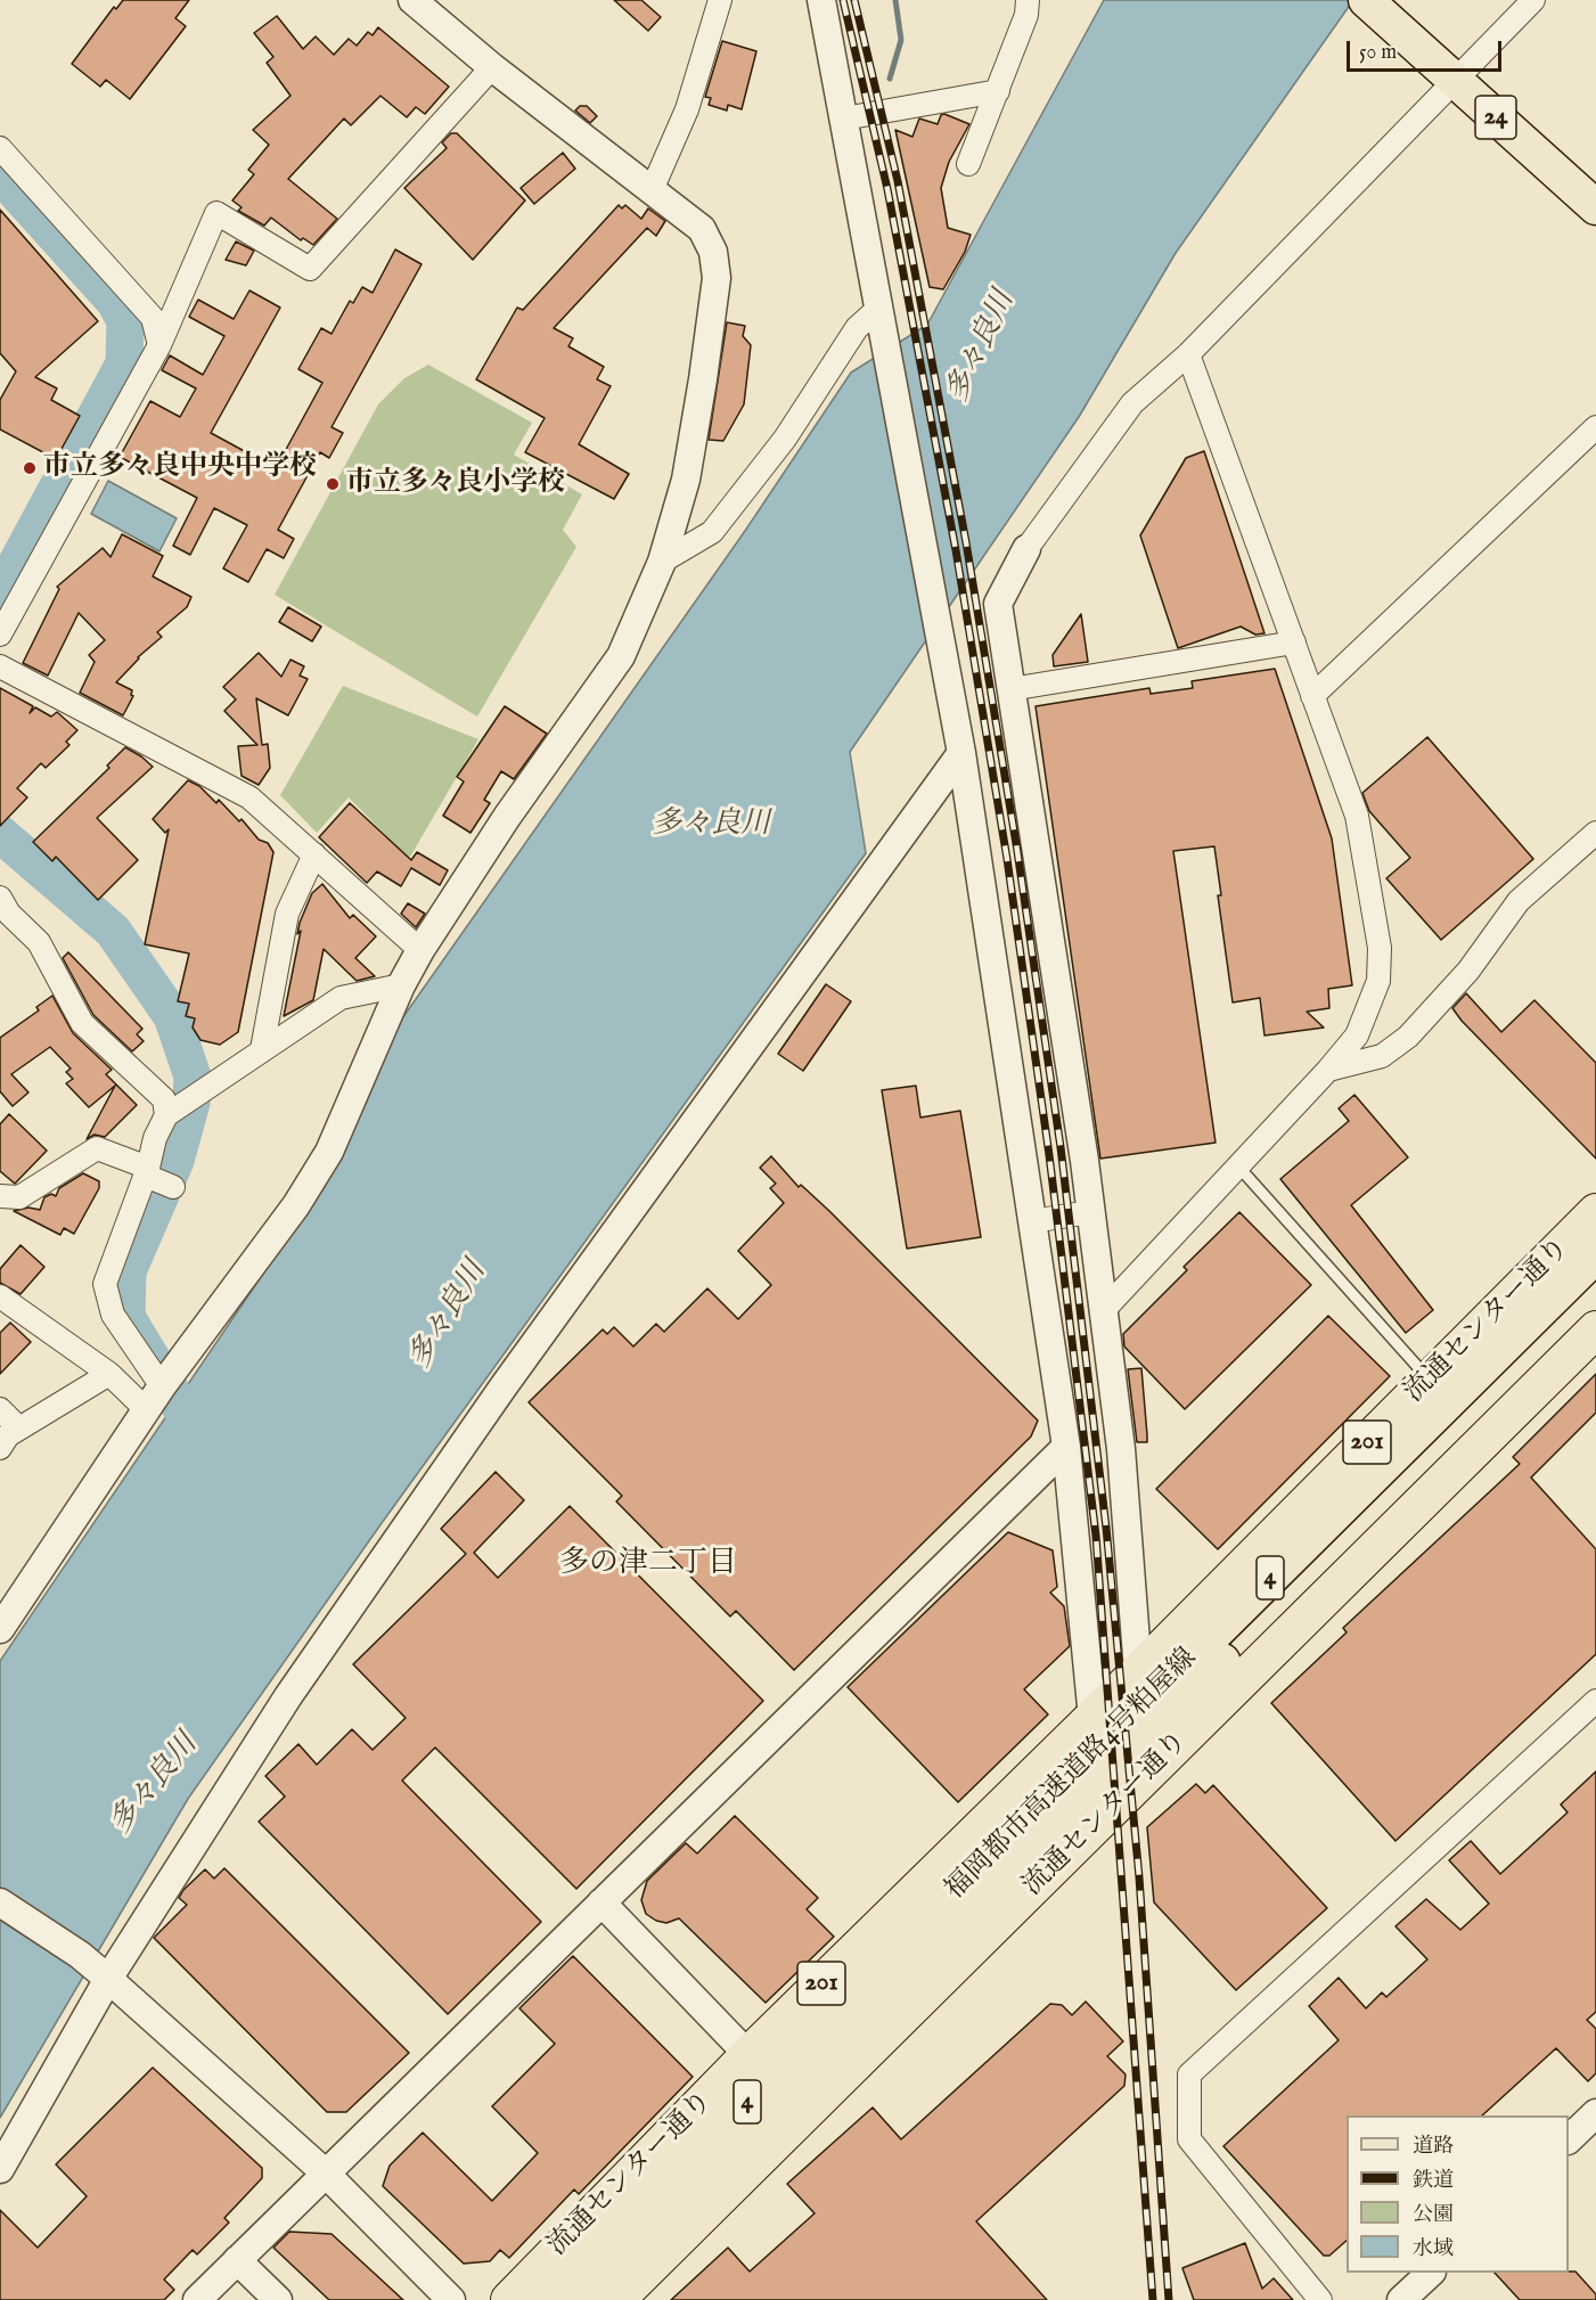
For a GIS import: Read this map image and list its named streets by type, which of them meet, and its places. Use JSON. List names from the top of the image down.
{
  "streets": {
    "highway": [
      "流通センター通り",
      "201",
      "4",
      "福岡都市高速道路4号粕屋線"
    ],
    "main road": ["24"]
  },
  "districts": ["多の津二丁目"],
  "water": ["多々良川"],
  "places": ["市立多々良中央中学校", "市立多々良小学校"],
  "legend": [
    "道路",
    "鉄道",
    "公園",
    "水域"
  ],
  "scale_bar": "50 m"
}
